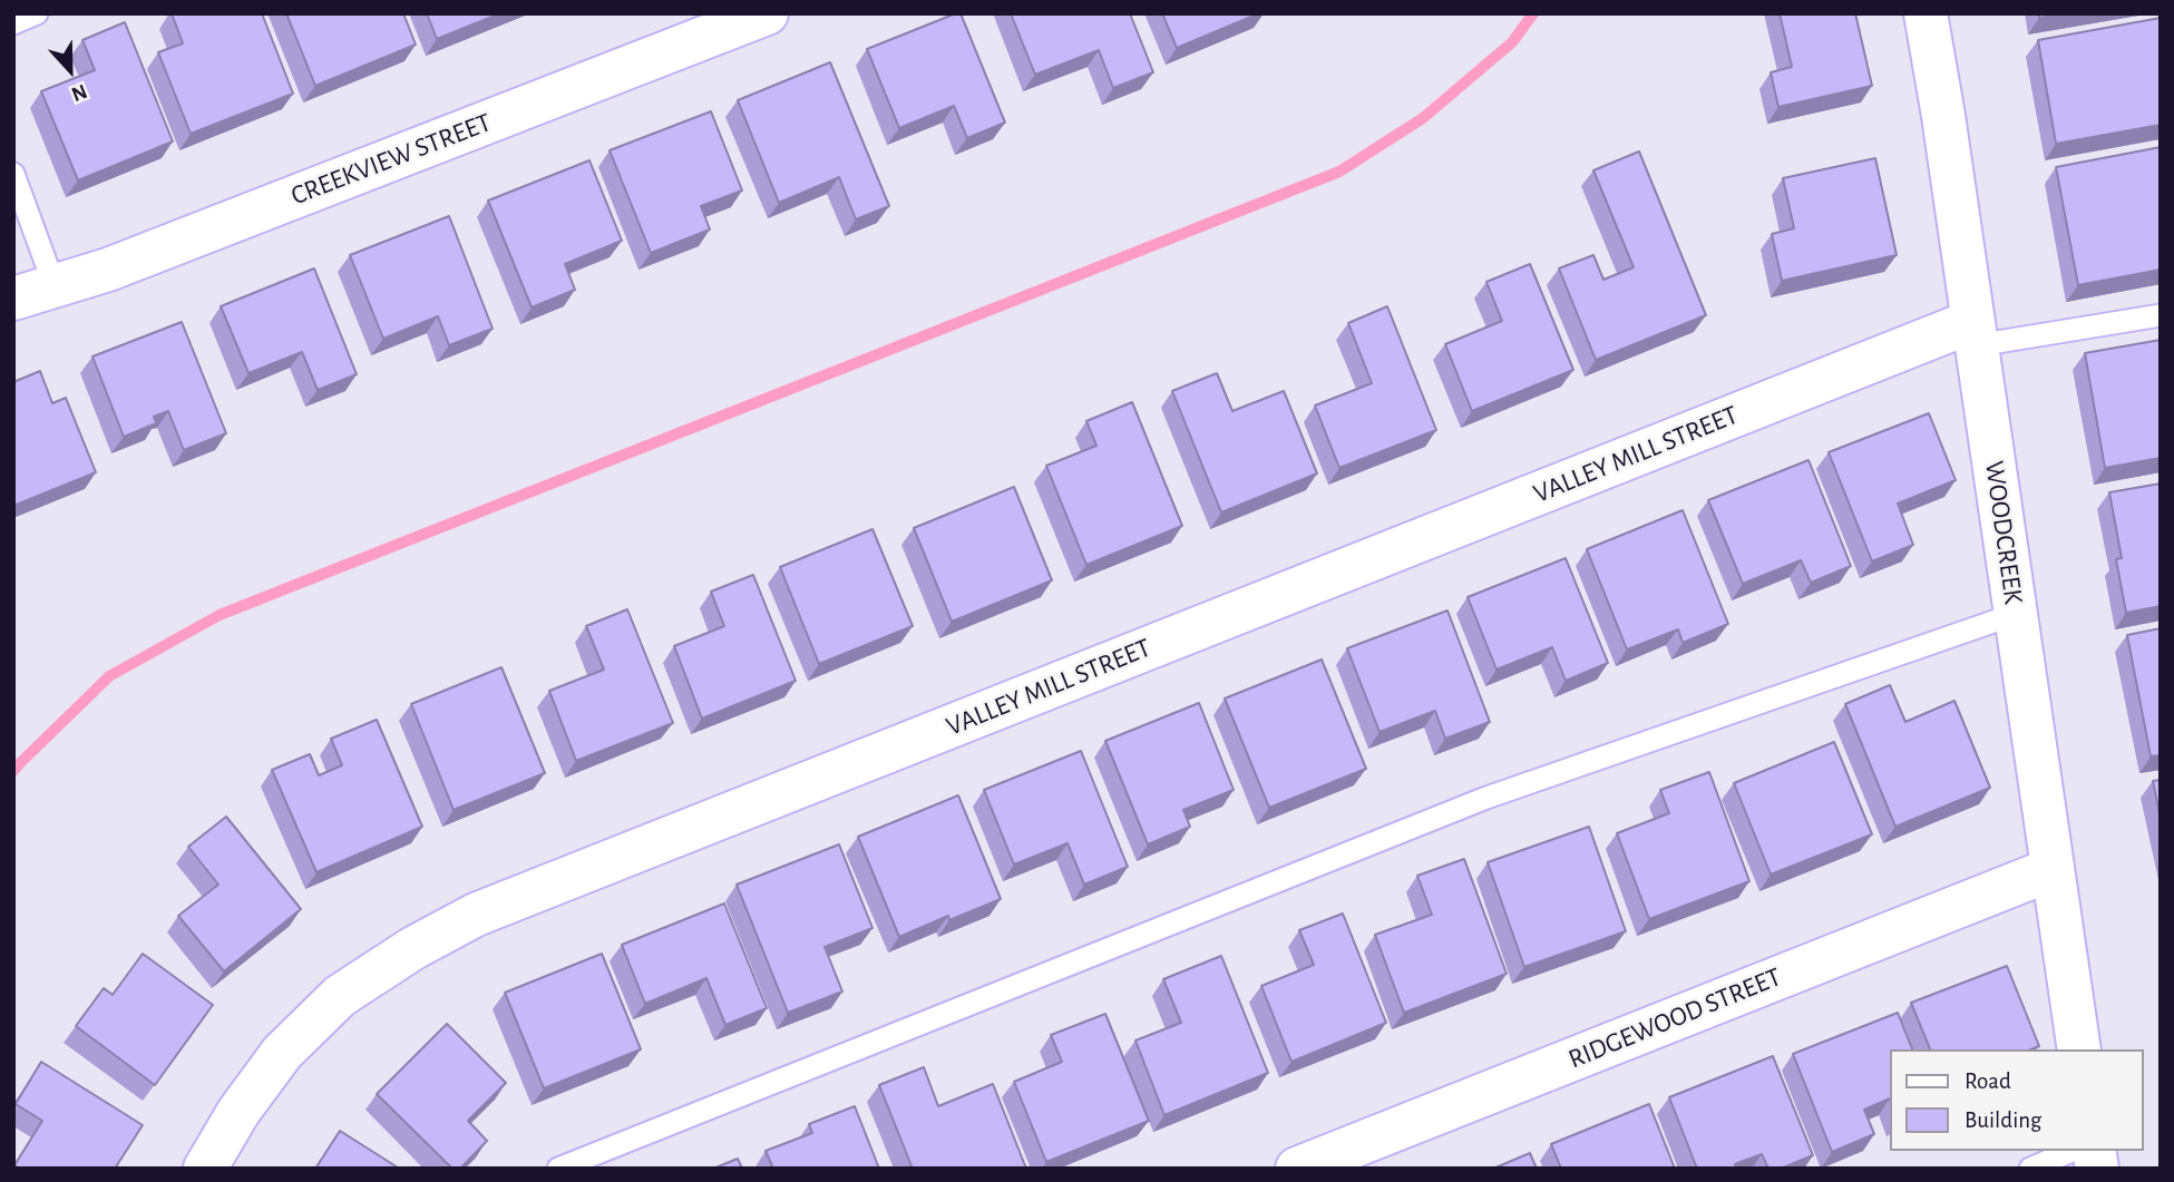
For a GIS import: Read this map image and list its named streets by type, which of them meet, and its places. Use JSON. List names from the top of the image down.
{
  "streets": {
    "street": [
      "CREEKVIEW STREET",
      "VALLEY MILL STREET",
      "WOODCREEK",
      "RIDGEWOOD STREET"
    ]
  },
  "crossings": [
    ["VALLEY MILL STREET", "WOODCREEK"],
    ["WOODCREEK", "RIDGEWOOD STREET"]
  ],
  "legend": ["Road", "Building"],
  "north": "bottom"
}
